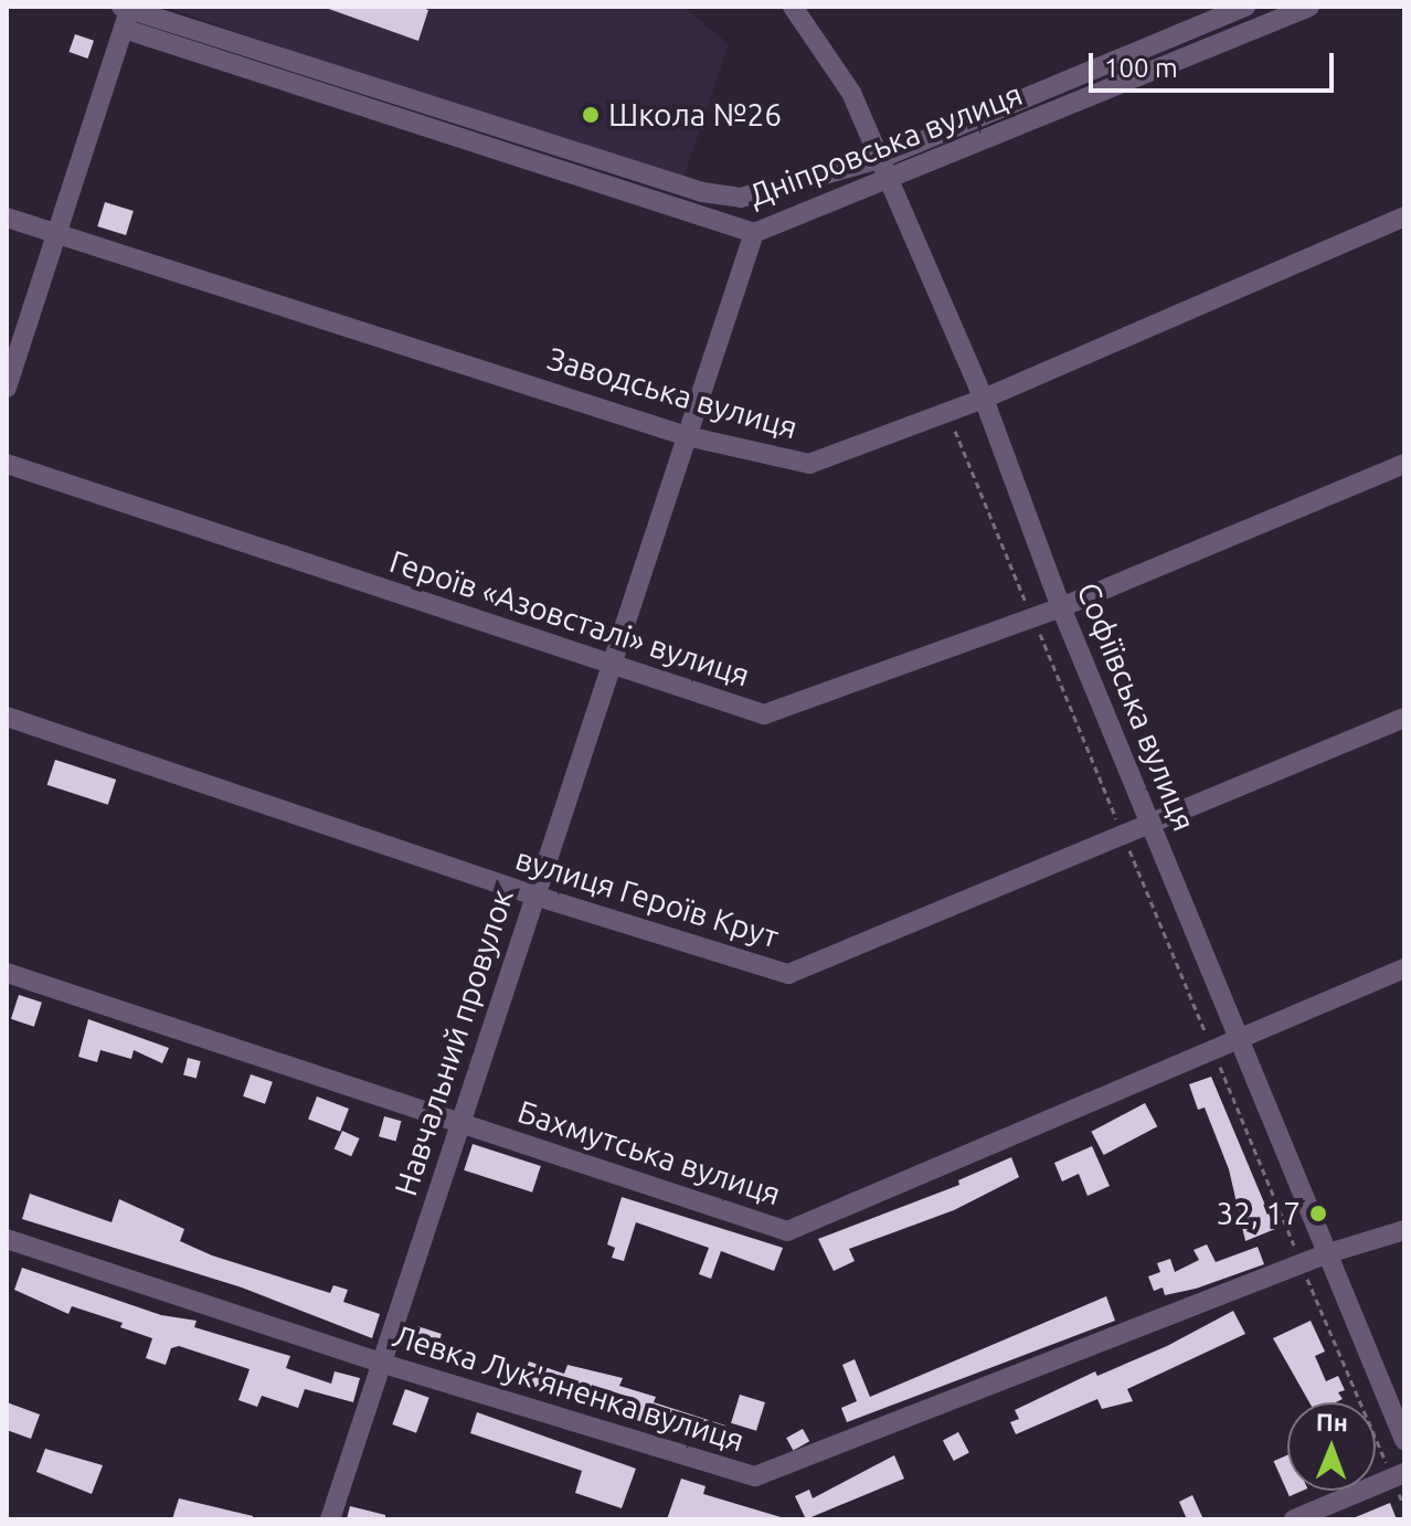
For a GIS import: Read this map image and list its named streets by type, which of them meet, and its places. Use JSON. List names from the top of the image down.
{
  "streets": {
    "street": [
      "Дніпровська вулиця",
      "Заводська вулиця",
      "Героїв «Азовсталі» вулиця",
      "Софіївська вулиця",
      "вулиця Героїв Крут",
      "Навчальний провулок",
      "Бахмутська вулиця",
      "Левка Лук'яненка вулиця"
    ]
  },
  "crossings": [
    ["Дніпровська вулиця", "Софіївська вулиця"],
    ["Дніпровська вулиця", "Навчальний провулок"],
    ["Заводська вулиця", "Софіївська вулиця"],
    ["Заводська вулиця", "Навчальний провулок"],
    ["Героїв «Азовсталі» вулиця", "Софіївська вулиця"],
    ["Героїв «Азовсталі» вулиця", "Навчальний провулок"],
    ["Софіївська вулиця", "вулиця Героїв Крут"],
    ["Софіївська вулиця", "Бахмутська вулиця"],
    ["Софіївська вулиця", "Левка Лук'яненка вулиця"],
    ["вулиця Героїв Крут", "Навчальний провулок"],
    ["Навчальний провулок", "Бахмутська вулиця"],
    ["Навчальний провулок", "Левка Лук'яненка вулиця"]
  ],
  "places": ["Школа №26", "32, 17"],
  "scale_bar": "100 m",
  "north": "top"
}
